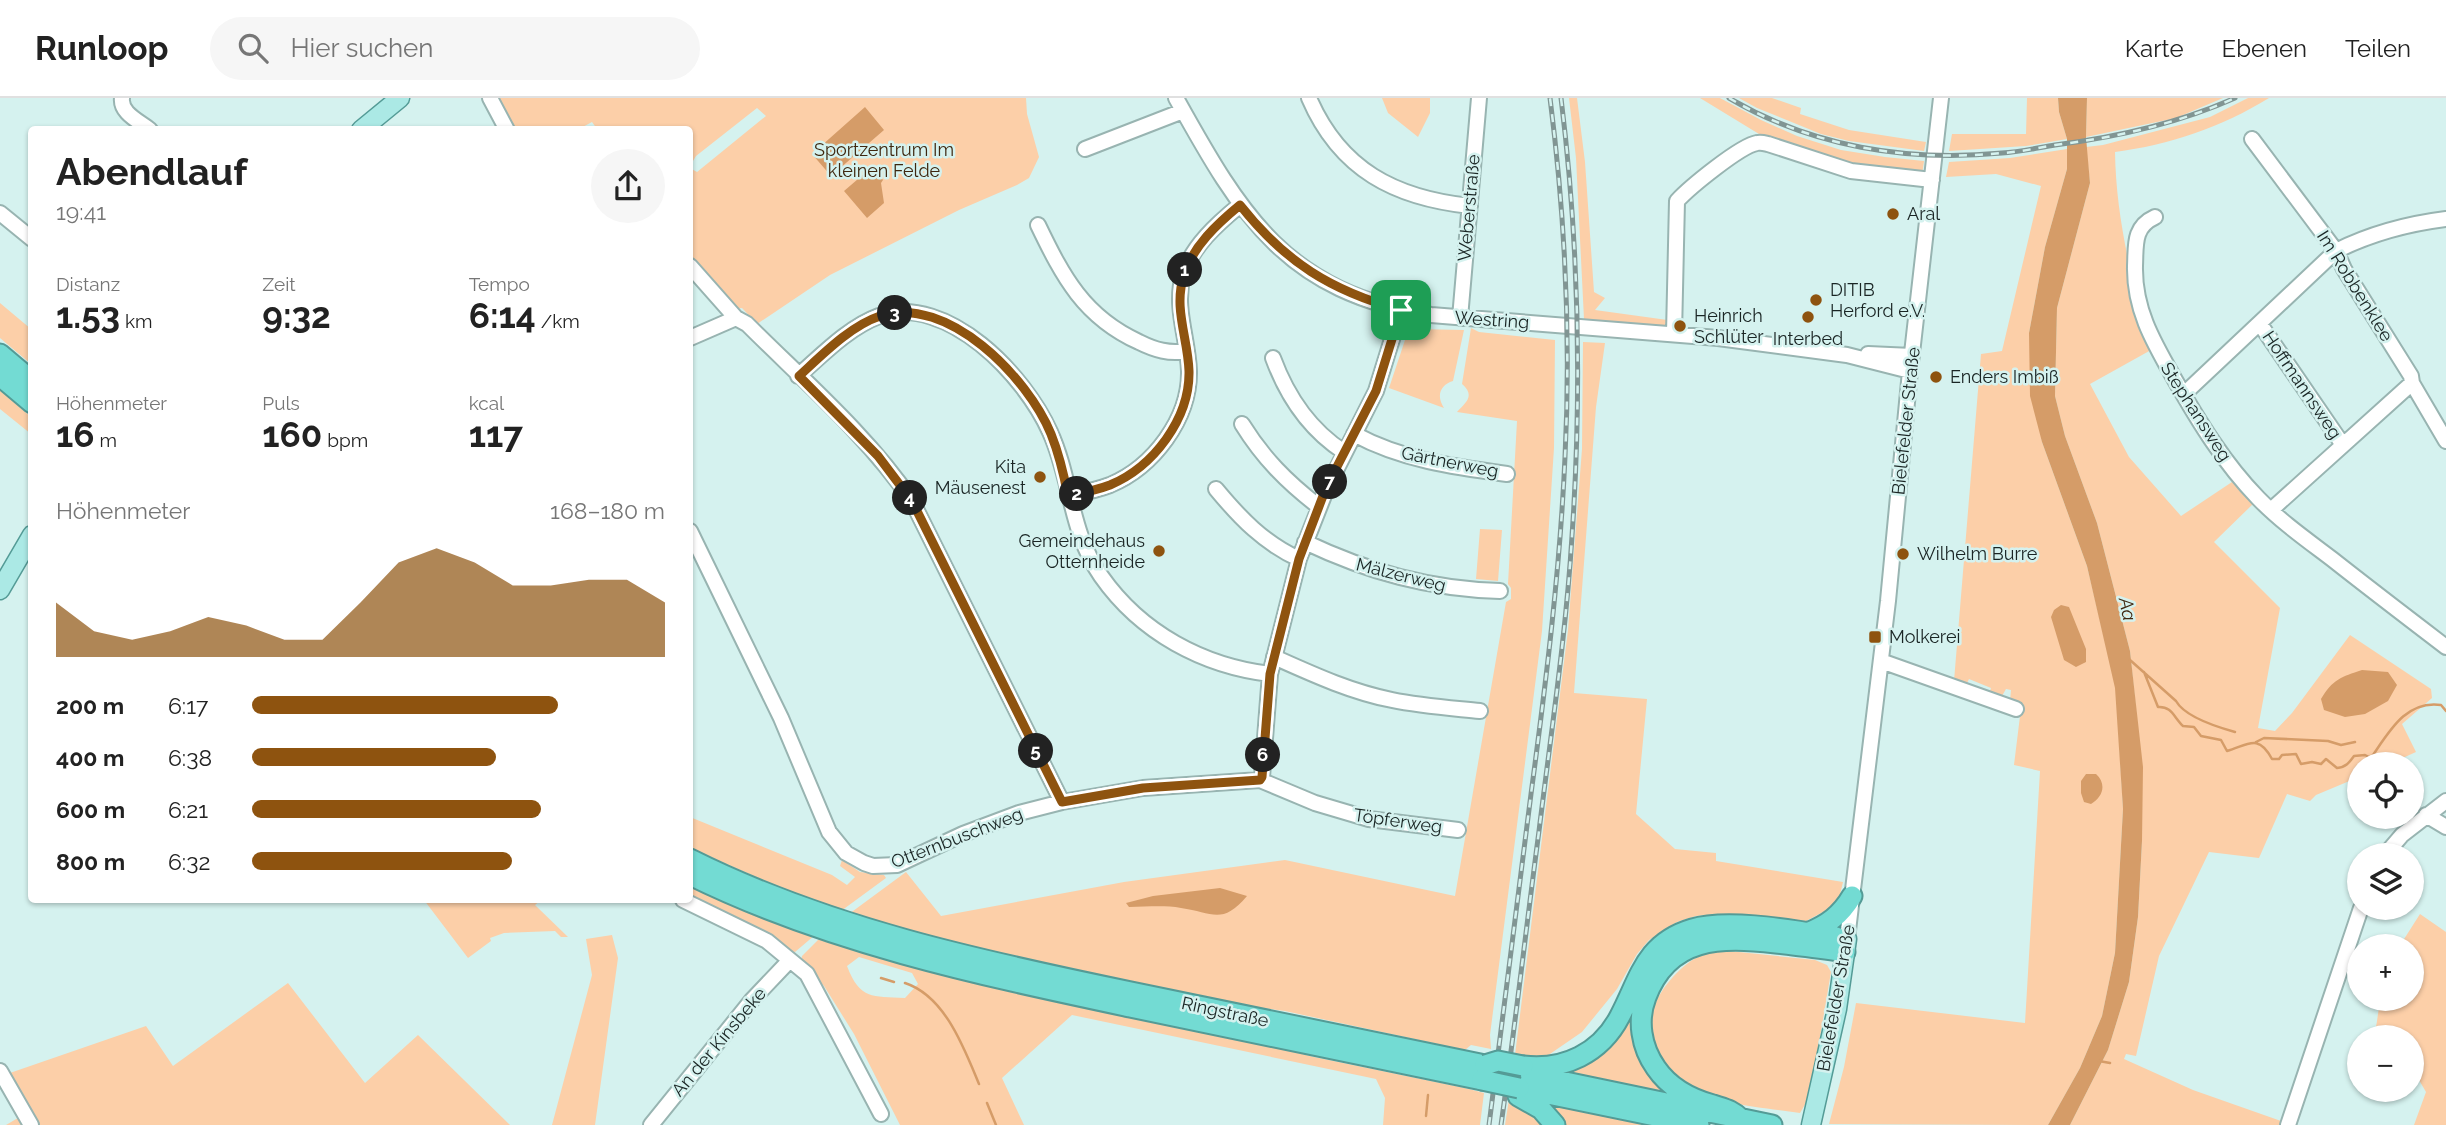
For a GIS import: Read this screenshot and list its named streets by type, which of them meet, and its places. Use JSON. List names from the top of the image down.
{
  "streets": {
    "highway": ["Ringstraße"],
    "main road": ["Bielefelder Straße"],
    "street": [
      "Weberstraße",
      "Im Robbenklee",
      "Westring",
      "Hoffmannsweg",
      "Stephansweg",
      "Gärtnerweg",
      "Mälzerweg",
      "Töpferweg",
      "Otternbuschweg",
      "An der Kinsbeke"
    ]
  },
  "crossings": [
    ["Weberstraße", "Westring"],
    ["Im Robbenklee", "Hoffmannsweg"],
    ["Westring", "Bielefelder Straße"],
    ["Hoffmannsweg", "Stephansweg"],
    ["Töpferweg", "Otternbuschweg"]
  ],
  "water": ["Aa"],
  "parks": ["Sportzentrum Im kleinen Felde"],
  "places": {
    "other": [
      "Aral",
      "DITIB Herford e.V.",
      "Interbed",
      "Heinrich Schlüter",
      "Enders Imbiß",
      "Kita Mäusenest",
      "Gemeindehaus Otternheide",
      "Wilhelm Burre"
    ],
    "transit": ["Molkerei"]
  },
  "page": {
    "header": "Runloop",
    "search": "Hier suchen",
    "nav": ["Karte", "Ebenen", "Teilen"],
    "heading": ["Abendlauf", "19:41"],
    "stats": [
      ["Distanz", "1.53 km"],
      ["Zeit", "9:32"],
      ["Tempo", "6:14 /km"],
      ["Höhenmeter", "16 m"],
      ["Puls", "160 bpm"],
      ["kcal", "117"]
    ],
    "pins": [
      "1",
      "3",
      "7",
      "2",
      "4",
      "5",
      "6"
    ],
    "chart": ["Höhenmeter", "168–180 m"],
    "list": [
      {
        "name": "200 m",
        "note": "6:17"
      },
      {
        "name": "400 m",
        "note": "6:38"
      },
      {
        "name": "600 m",
        "note": "6:21"
      },
      {
        "name": "800 m",
        "note": "6:32"
      }
    ],
    "map_buttons": ["+", "−"]
  }
}
